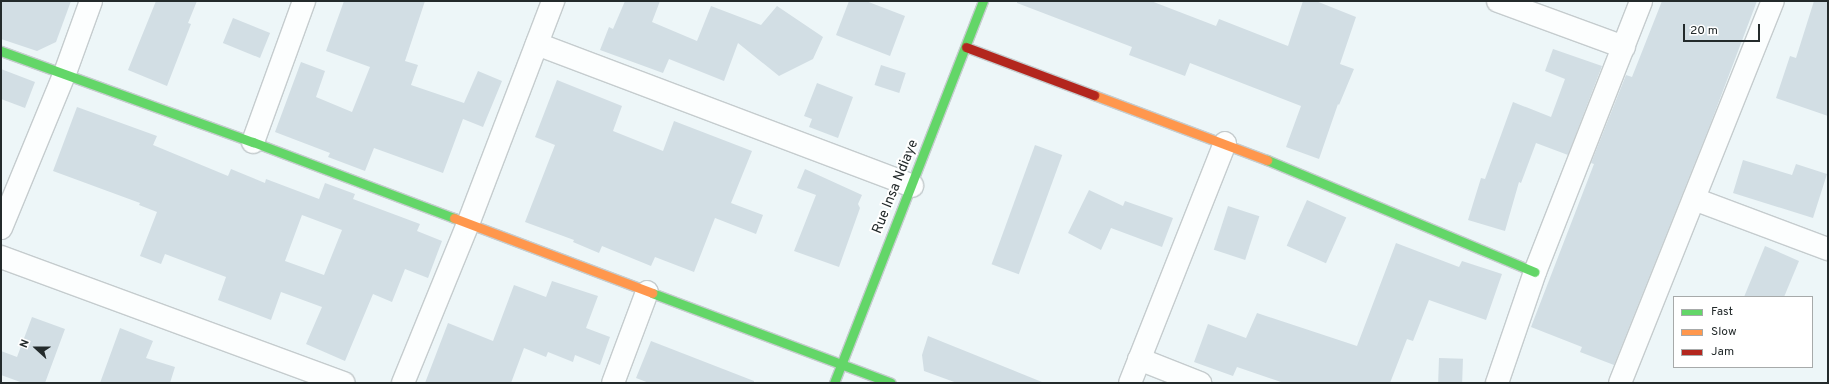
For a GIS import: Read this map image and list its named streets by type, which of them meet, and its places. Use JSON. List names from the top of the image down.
{
  "streets": {
    "street": ["Rue Insa Ndiaye"]
  },
  "legend": ["Fast", "Slow", "Jam"],
  "scale_bar": "20 m",
  "north": "left"
}
